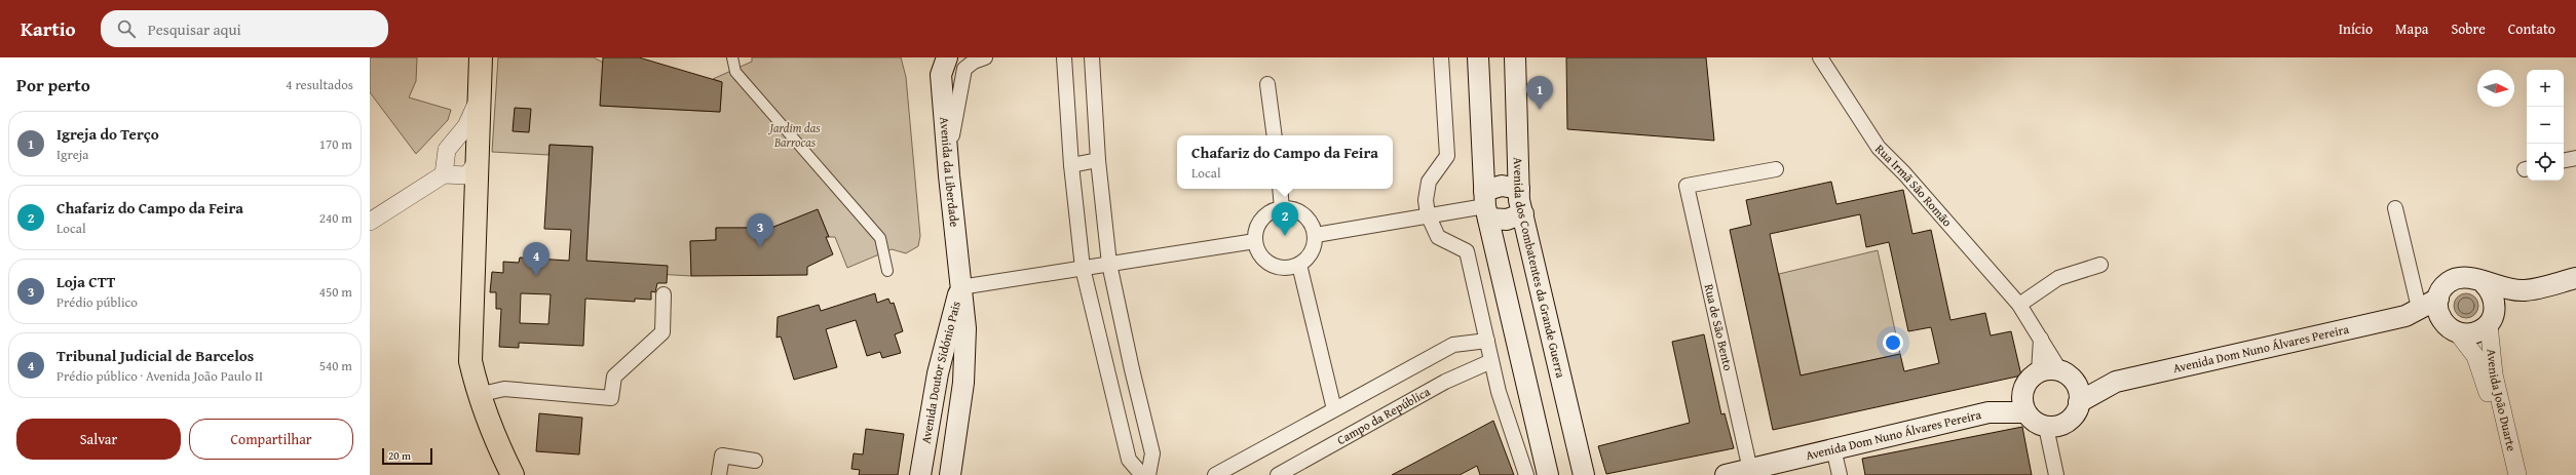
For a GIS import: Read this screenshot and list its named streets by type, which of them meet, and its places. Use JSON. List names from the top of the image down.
{
  "streets": {
    "main road": [
      "Avenida da Liberdade",
      "Avenida dos Combatentes da Grande Guerra",
      "Avenida Dom Nuno Álvares Pereira",
      "Avenida Doutor Sidónio Pais"
    ],
    "street": [
      "Rua Irmã São Romão",
      "Rua de São Bento",
      "Avenida João Duarte",
      "Campo da República"
    ]
  },
  "crossings": [
    ["Avenida da Liberdade", "Avenida Doutor Sidónio Pais"],
    ["Rua Irmã São Romão", "Avenida Dom Nuno Álvares Pereira"],
    ["Rua de São Bento", "Avenida Dom Nuno Álvares Pereira"],
    ["Avenida Dom Nuno Álvares Pereira", "Avenida João Duarte"]
  ],
  "parks": ["Jardim das Barrocas"],
  "scale_bar": "20 m",
  "north": "right",
  "page": {
    "header": "Kartio",
    "search": "Pesquisar aqui",
    "nav": [
      "Início",
      "Mapa",
      "Sobre",
      "Contato"
    ],
    "heading": ["Por perto", "4 resultados"],
    "map_buttons": ["+", "−"],
    "pins": [
      "1",
      "2",
      "3",
      "4"
    ],
    "list": [
      {
        "mark": "1",
        "name": "Igreja do Terço",
        "note": "Igreja",
        "value": "170 m"
      },
      {
        "mark": "2",
        "name": "Chafariz do Campo da Feira",
        "note": "Local",
        "value": "240 m"
      },
      {
        "mark": "3",
        "name": "Loja CTT",
        "note": "Prédio público",
        "value": "450 m"
      },
      {
        "mark": "4",
        "name": "Tribunal Judicial de Barcelos",
        "note": "Prédio público · Avenida João Paulo II",
        "value": "540 m"
      }
    ],
    "popup": ["Chafariz do Campo da Feira", "Local"],
    "buttons": ["Salvar", "Compartilhar"],
    "scale": "20 m"
  }
}
